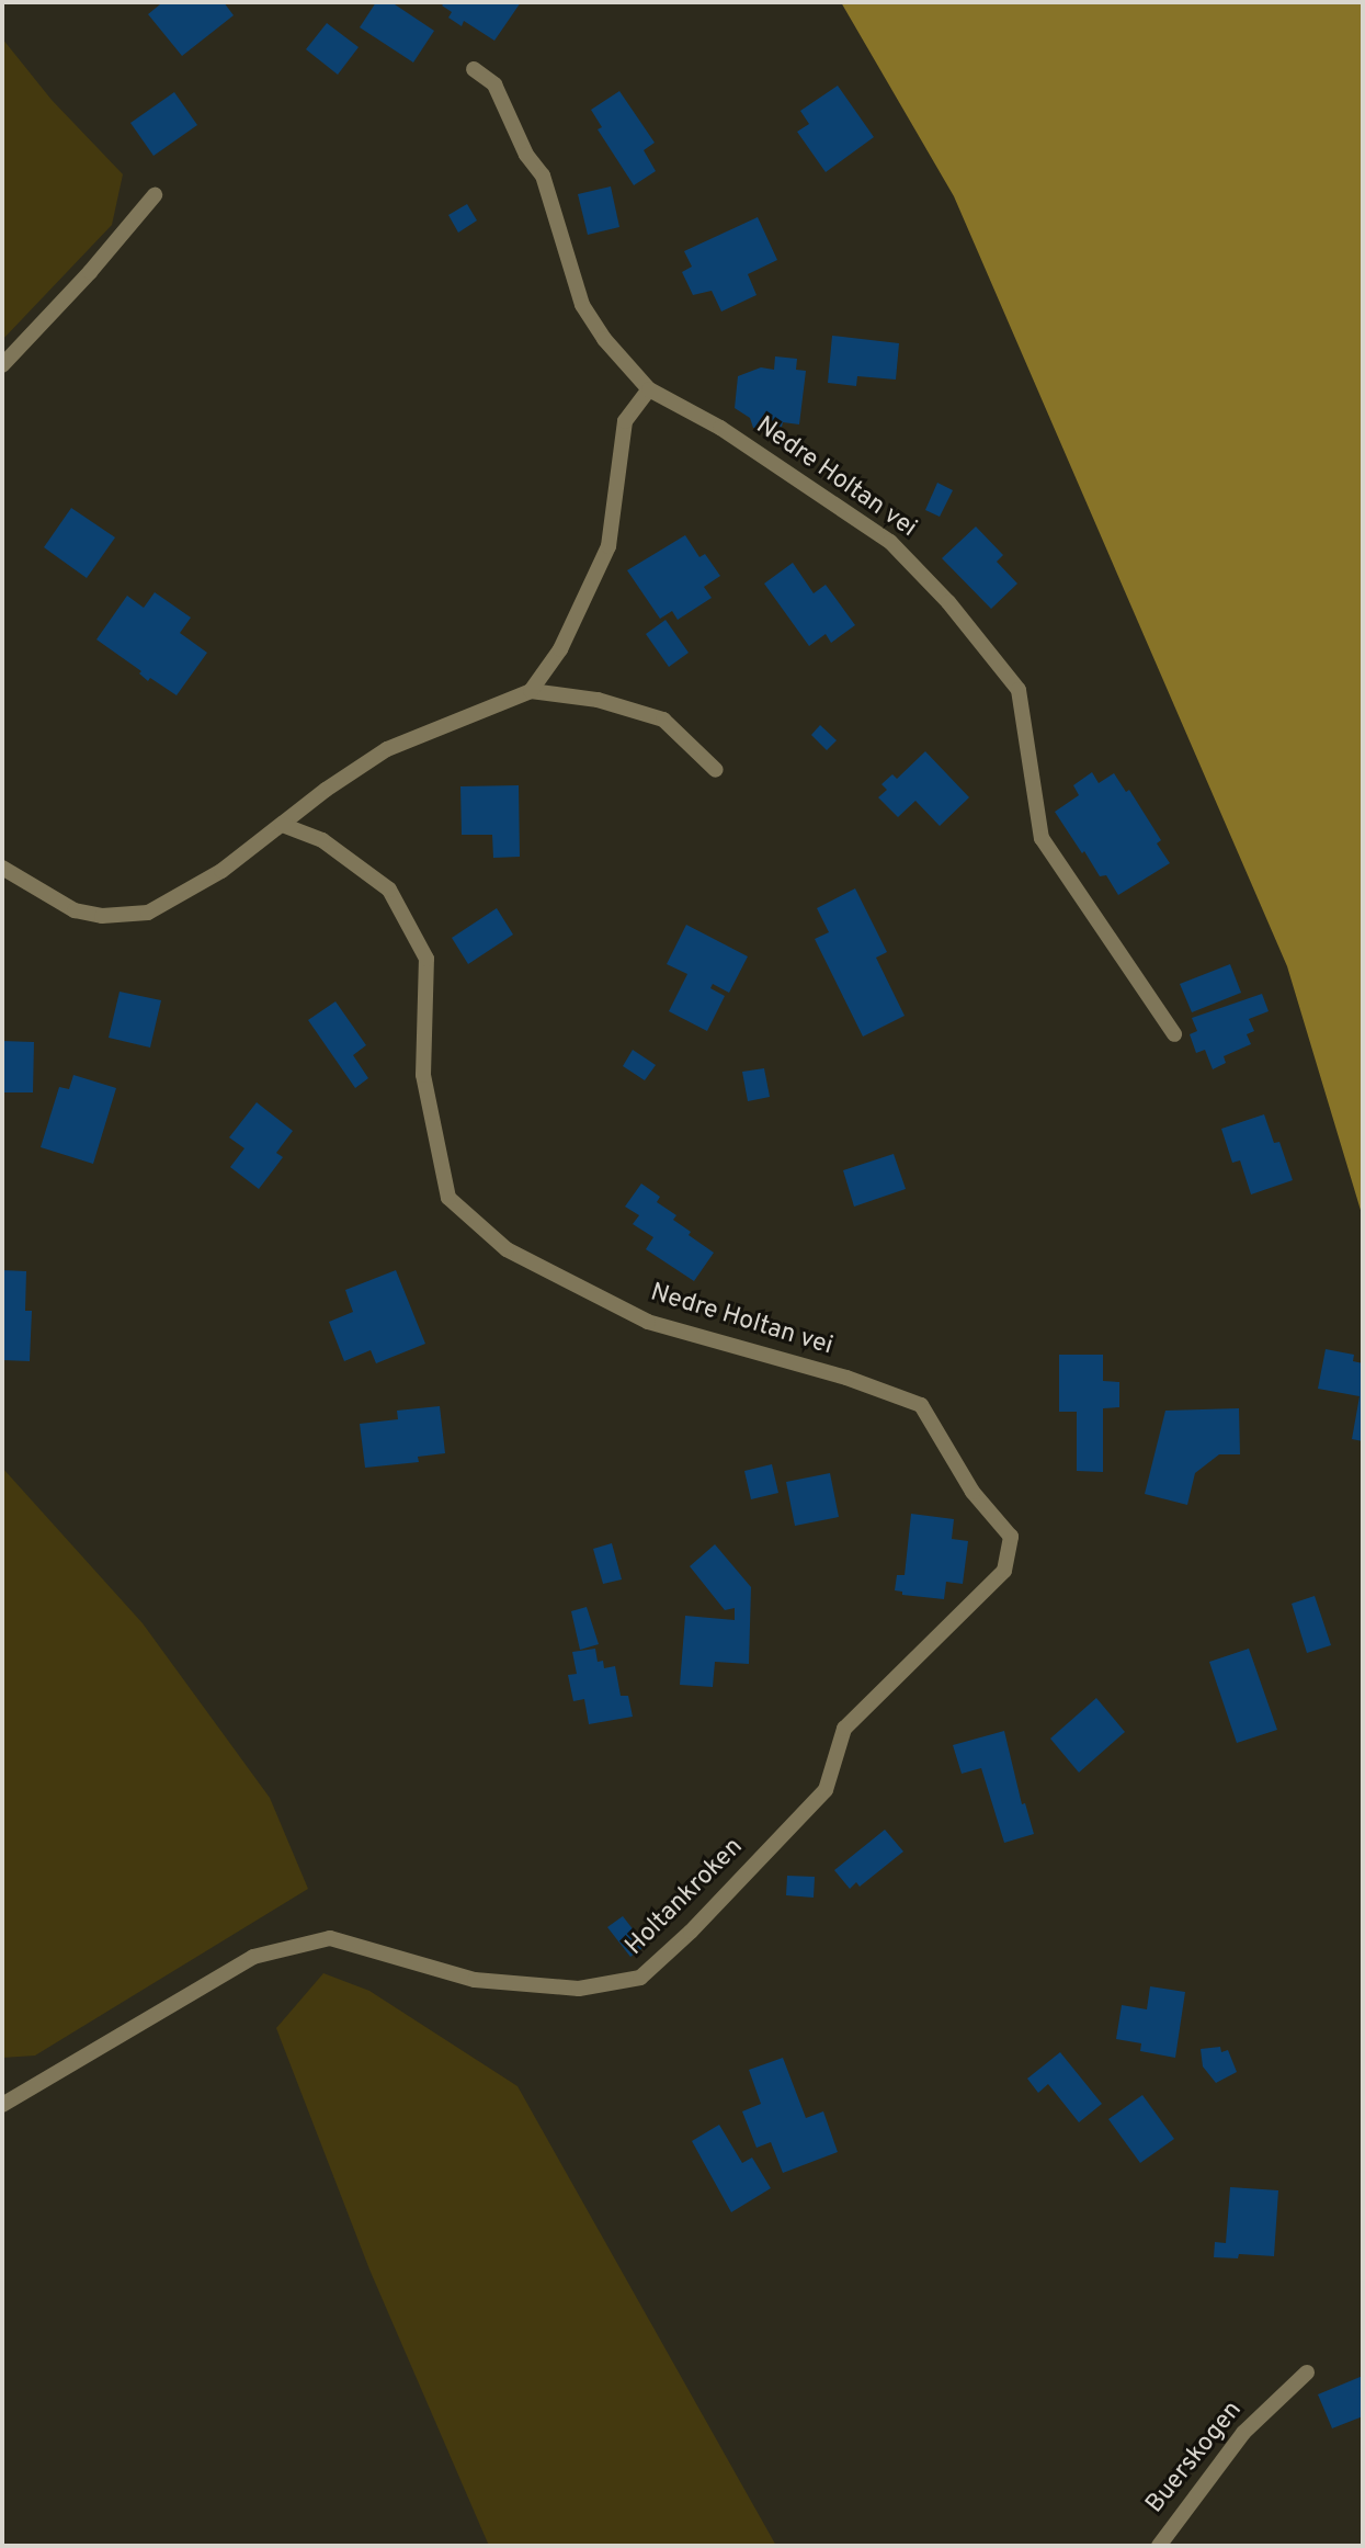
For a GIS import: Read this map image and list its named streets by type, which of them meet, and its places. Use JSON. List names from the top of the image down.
{
  "streets": {
    "street": ["Nedre Holtan vei", "Holtankroken", "Buerskogen"]
  },
  "crossings": [
    ["Nedre Holtan vei", "Holtankroken"]
  ]
}
